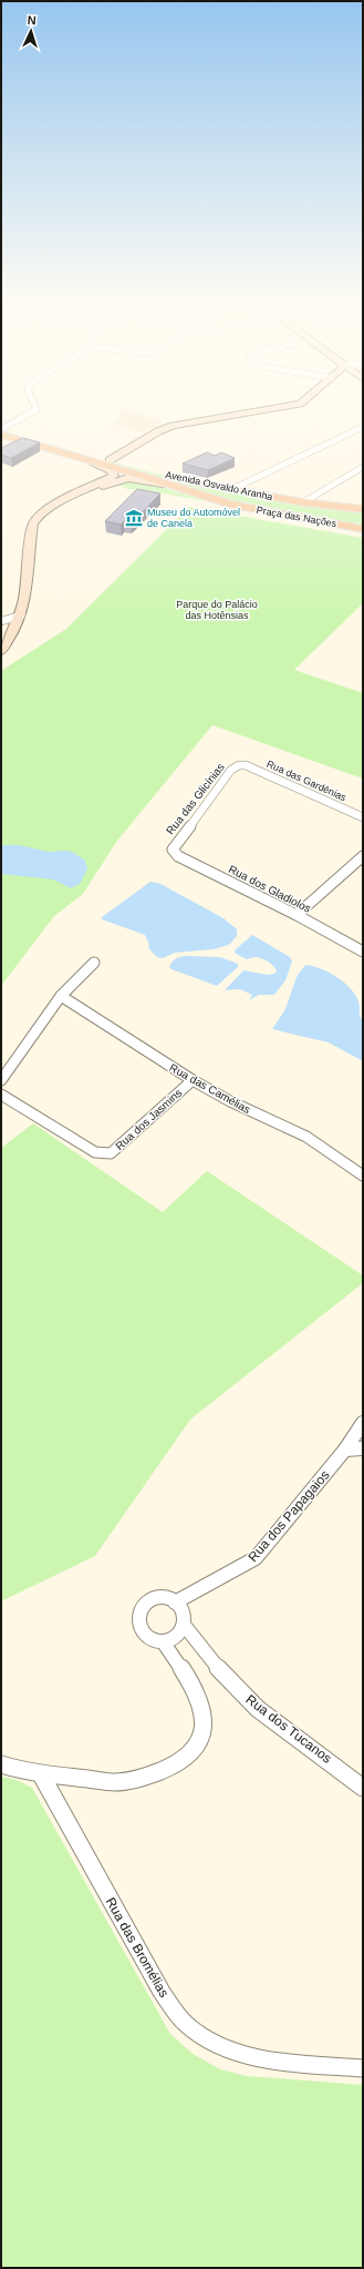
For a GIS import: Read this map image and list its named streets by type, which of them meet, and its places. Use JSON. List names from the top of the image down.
{
  "streets": {
    "main road": ["Avenida Osvaldo Aranha", "Praça das Nações"],
    "street": [
      "Rua das Gardênias",
      "Rua das Glicínias",
      "Rua dos Gladiolos",
      "Rua das Camélias",
      "Rua dos Jasmins",
      "Rua dos Papagaios",
      "Rua dos Tucanos",
      "Rua das Bromélias"
    ]
  },
  "crossings": [
    ["Rua das Gardênias", "Rua das Glicínias"],
    ["Rua das Glicínias", "Rua dos Gladiolos"],
    ["Rua das Camélias", "Rua dos Jasmins"],
    ["Rua dos Papagaios", "Rua dos Tucanos"]
  ],
  "parks": ["Parque do Palácio das Hotênsias"],
  "places": {
    "museum": ["Museu do Automóvel de Canela"]
  },
  "north": "top"
}
